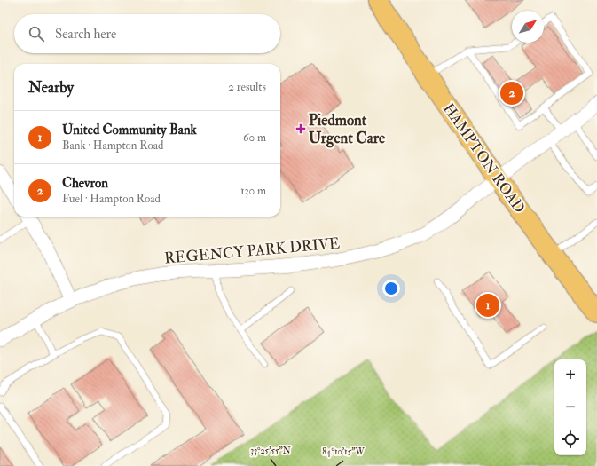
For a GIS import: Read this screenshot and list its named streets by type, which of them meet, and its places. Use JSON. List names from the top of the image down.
{
  "streets": {
    "main road": ["HAMPTON ROAD"],
    "street": ["REGENCY PARK DRIVE"]
  },
  "crossings": [
    ["HAMPTON ROAD", "REGENCY PARK DRIVE"]
  ],
  "places": {
    "health": ["Piedmont Urgent Care"]
  },
  "north": "top right",
  "page": {
    "search": "Search here",
    "heading": ["Nearby", "2 results"],
    "pins": ["2", "1"],
    "list": [
      {
        "mark": "1",
        "name": "United Community Bank",
        "note": "Bank · Hampton Road",
        "value": "60 m"
      },
      {
        "mark": "2",
        "name": "Chevron",
        "note": "Fuel · Hampton Road",
        "value": "130 m"
      }
    ],
    "map_buttons": ["+", "−"]
  },
  "coordinates": ["33°25'55\"N", "84°10'15\"W"]
}
